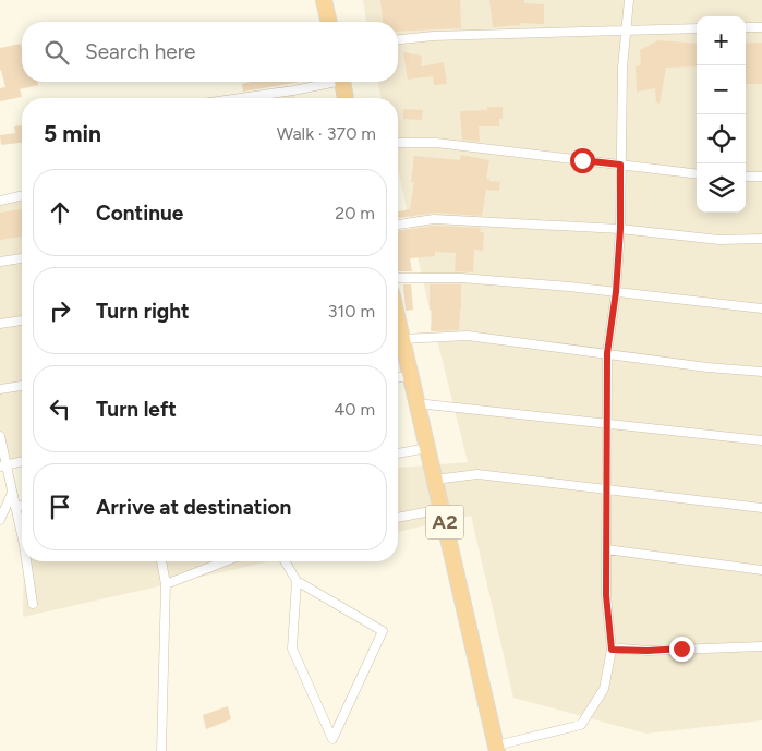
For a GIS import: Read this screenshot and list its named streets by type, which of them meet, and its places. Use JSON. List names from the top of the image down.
{
  "streets": {
    "highway": ["A2"]
  },
  "page": {
    "map_buttons": ["+", "−"],
    "search": "Search here",
    "heading": ["5 min", "Walk · 370 m"],
    "list": [
      ["Continue", "20 m"],
      ["Turn right", "310 m"],
      ["Turn left", "40 m"],
      "Arrive at destination"
    ]
  }
}
